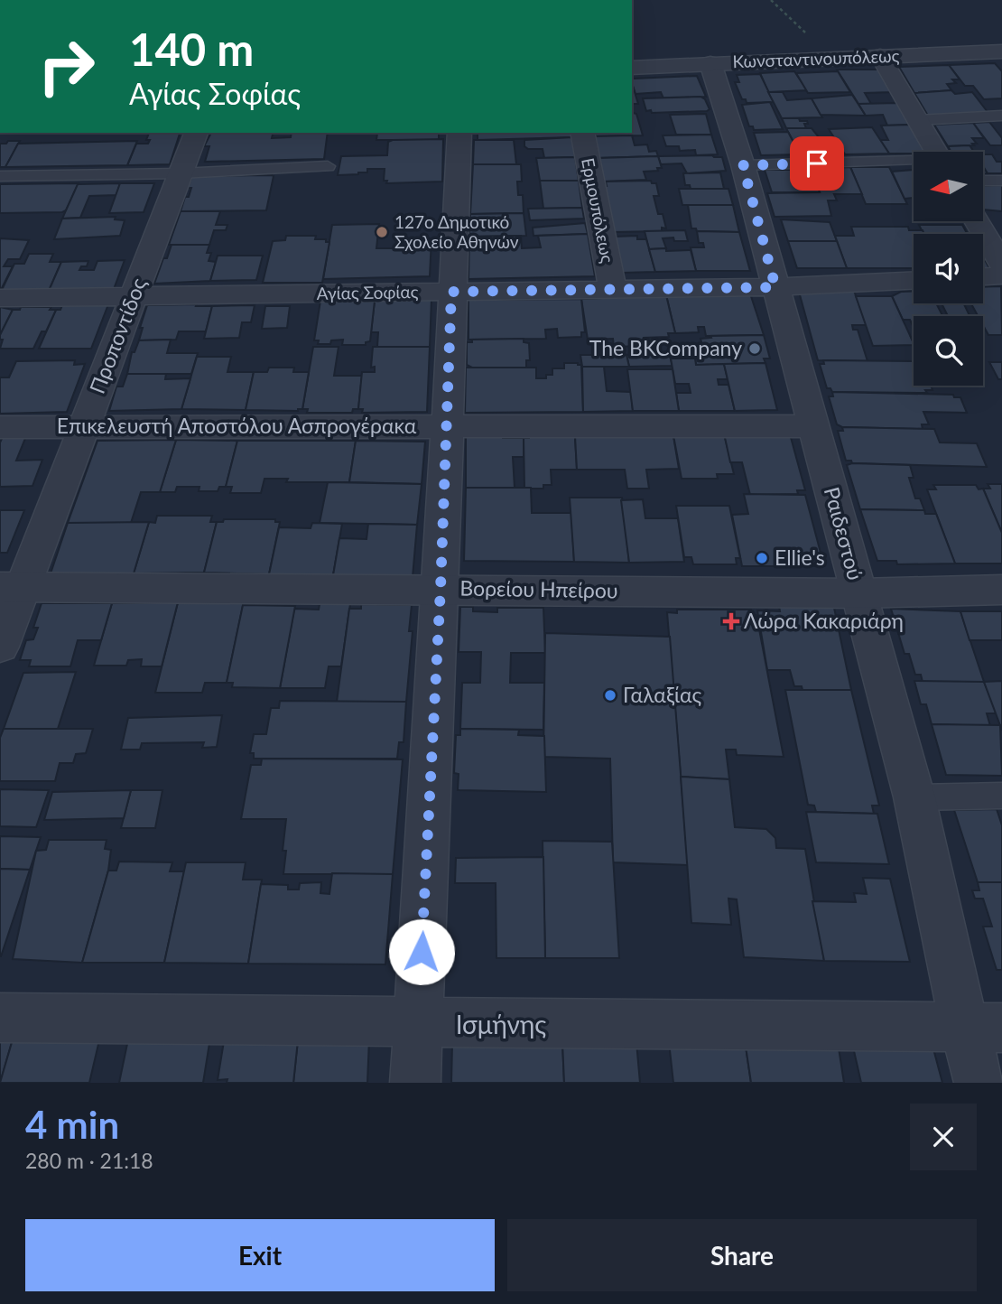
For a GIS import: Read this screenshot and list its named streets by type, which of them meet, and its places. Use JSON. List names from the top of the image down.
{
  "streets": {
    "street": [
      "Κωνσταντινουπόλεως",
      "Ερμουπόλεως",
      "Αγίας Σοφίας",
      "Προποντίδος",
      "Επικελευστή Αποστόλου Ασπρογέρακα",
      "Ραιδεστού",
      "Βορείου Ηπείρου",
      "Ισμήνης"
    ]
  },
  "crossings": [
    ["Κωνσταντινουπόλεως", "Ραιδεστού"],
    ["Ερμουπόλεως", "Αγίας Σοφίας"],
    ["Αγίας Σοφίας", "Προποντίδος"],
    ["Αγίας Σοφίας", "Ραιδεστού"],
    ["Προποντίδος", "Επικελευστή Αποστόλου Ασπρογέρακα"],
    ["Προποντίδος", "Βορείου Ηπείρου"],
    ["Επικελευστή Αποστόλου Ασπρογέρακα", "Ραιδεστού"],
    ["Ραιδεστού", "Βορείου Ηπείρου"],
    ["Ραιδεστού", "Ισμήνης"]
  ],
  "places": {
    "other": [
      "127ο Δημοτικό Σχολείο Αθηνών",
      "The BKCompany",
      "Ellie's",
      "Γαλαξίας"
    ],
    "health": ["Λώρα Κακαριάρη"]
  },
  "north": "left",
  "page": {
    "turn": ["140 m", "Αγίας Σοφίας"],
    "heading": ["4 min", "280 m · 21:18"],
    "buttons": ["Exit", "Share"]
  }
}
